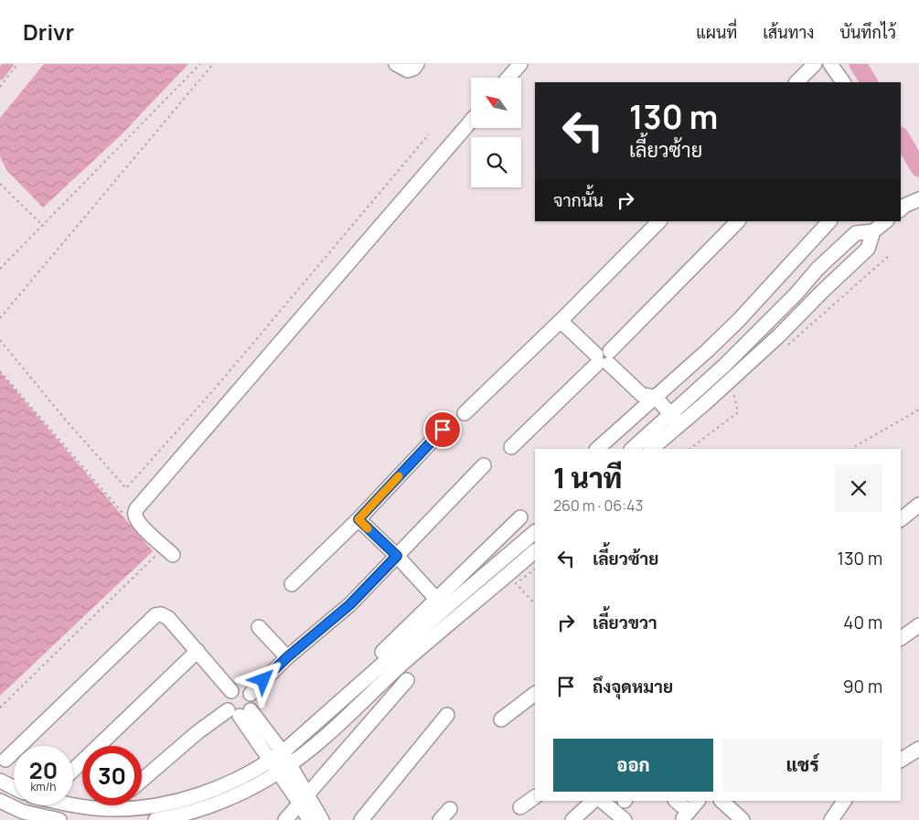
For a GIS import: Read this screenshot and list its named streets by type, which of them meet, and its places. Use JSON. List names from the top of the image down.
{
  "north": "top left",
  "page": {
    "header": "Drivr",
    "nav": ["แผนที่", "เส้นทาง", "บันทึกไว้"],
    "turn": ["130 m", "เลี้ยวซ้าย"],
    "then": "จากนั้น",
    "heading": ["1 นาที", "260 m · 06:43"],
    "list": [
      {
        "name": "เลี้ยวซ้าย",
        "value": "130 m"
      },
      {
        "name": "เลี้ยวขวา",
        "value": "40 m"
      },
      {
        "name": "ถึงจุดหมาย",
        "value": "90 m"
      }
    ],
    "buttons": ["ออก", "แชร์"],
    "speed": "20 km/h",
    "limit": "30"
  }
}
